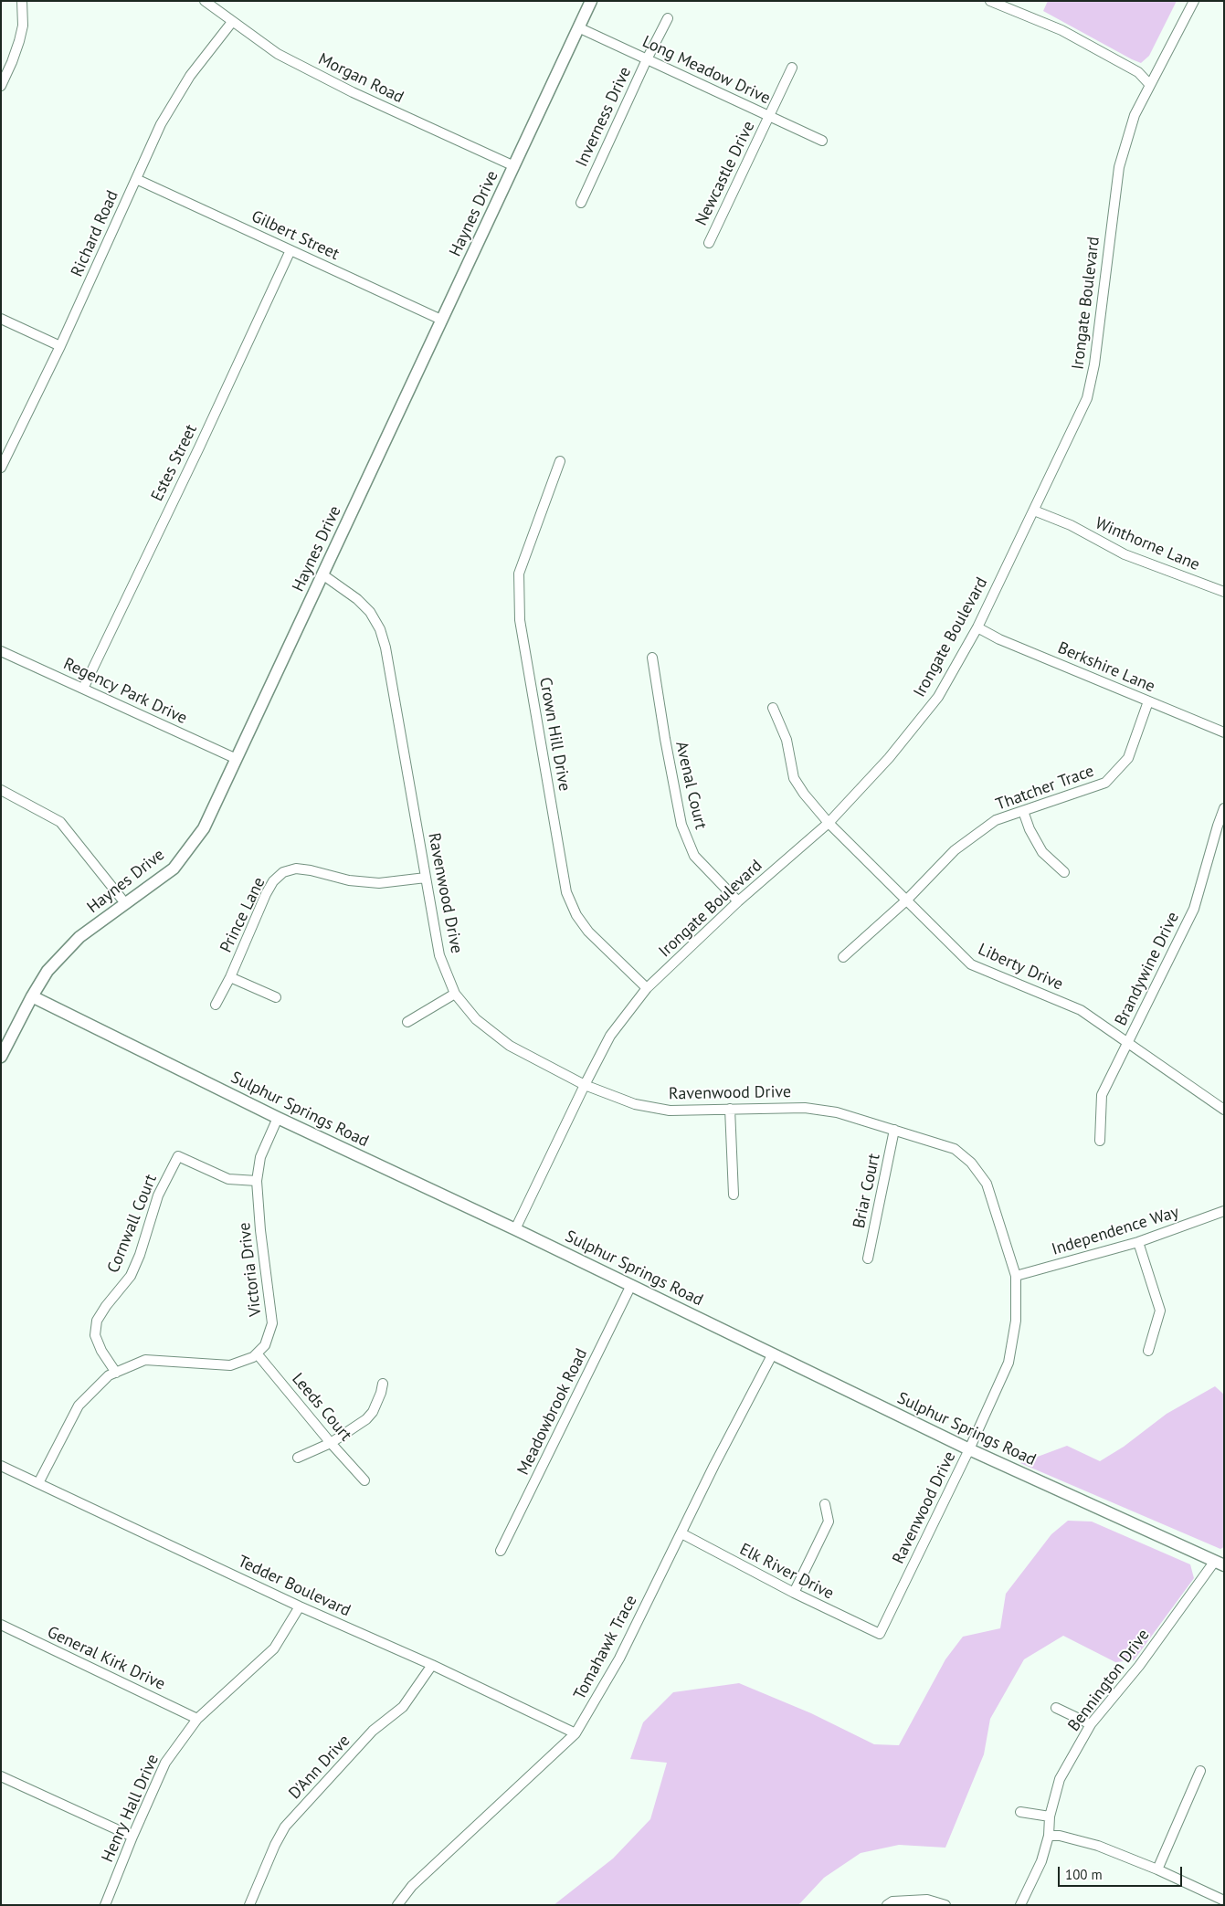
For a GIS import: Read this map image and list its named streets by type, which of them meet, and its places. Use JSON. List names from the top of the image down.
{
  "streets": {
    "street": [
      "Long Meadow Drive",
      "Morgan Road",
      "Inverness Drive",
      "Newcastle Drive",
      "Haynes Drive",
      "Richard Road",
      "Gilbert Street",
      "Irongate Boulevard",
      "Estes Street",
      "Winthorne Lane",
      "Berkshire Lane",
      "Regency Park Drive",
      "Crown Hill Drive",
      "Avenal Court",
      "Thatcher Trace",
      "Ravenwood Drive",
      "Prince Lane",
      "Liberty Drive",
      "Brandywine Drive",
      "Sulphur Springs Road",
      "Briar Court",
      "Cornwall Court",
      "Independence Way",
      "Victoria Drive",
      "Leeds Court",
      "Meadowbrook Road",
      "Elk River Drive",
      "Tedder Boulevard",
      "Tomahawk Trace",
      "General Kirk Drive",
      "Bennington Drive",
      "D'Ann Drive",
      "Henry Hall Drive"
    ]
  },
  "crossings": [
    ["Long Meadow Drive", "Inverness Drive"],
    ["Long Meadow Drive", "Newcastle Drive"],
    ["Long Meadow Drive", "Haynes Drive"],
    ["Morgan Road", "Haynes Drive"],
    ["Morgan Road", "Richard Road"],
    ["Haynes Drive", "Gilbert Street"],
    ["Haynes Drive", "Regency Park Drive"],
    ["Haynes Drive", "Ravenwood Drive"],
    ["Haynes Drive", "Sulphur Springs Road"],
    ["Richard Road", "Gilbert Street"],
    ["Gilbert Street", "Estes Street"],
    ["Irongate Boulevard", "Winthorne Lane"],
    ["Irongate Boulevard", "Berkshire Lane"],
    ["Irongate Boulevard", "Crown Hill Drive"],
    ["Irongate Boulevard", "Avenal Court"],
    ["Irongate Boulevard", "Ravenwood Drive"],
    ["Irongate Boulevard", "Liberty Drive"],
    ["Irongate Boulevard", "Sulphur Springs Road"],
    ["Estes Street", "Regency Park Drive"],
    ["Berkshire Lane", "Thatcher Trace"],
    ["Thatcher Trace", "Liberty Drive"],
    ["Ravenwood Drive", "Prince Lane"],
    ["Ravenwood Drive", "Sulphur Springs Road"],
    ["Ravenwood Drive", "Briar Court"],
    ["Ravenwood Drive", "Independence Way"],
    ["Ravenwood Drive", "Elk River Drive"],
    ["Liberty Drive", "Brandywine Drive"],
    ["Sulphur Springs Road", "Victoria Drive"],
    ["Sulphur Springs Road", "Meadowbrook Road"],
    ["Sulphur Springs Road", "Tomahawk Trace"],
    ["Sulphur Springs Road", "Bennington Drive"],
    ["Cornwall Court", "Victoria Drive"],
    ["Victoria Drive", "Leeds Court"],
    ["Elk River Drive", "Tomahawk Trace"],
    ["Tedder Boulevard", "Tomahawk Trace"],
    ["Tedder Boulevard", "D'Ann Drive"],
    ["Tedder Boulevard", "Henry Hall Drive"],
    ["General Kirk Drive", "Henry Hall Drive"]
  ],
  "scale_bar": "100 m"
}
